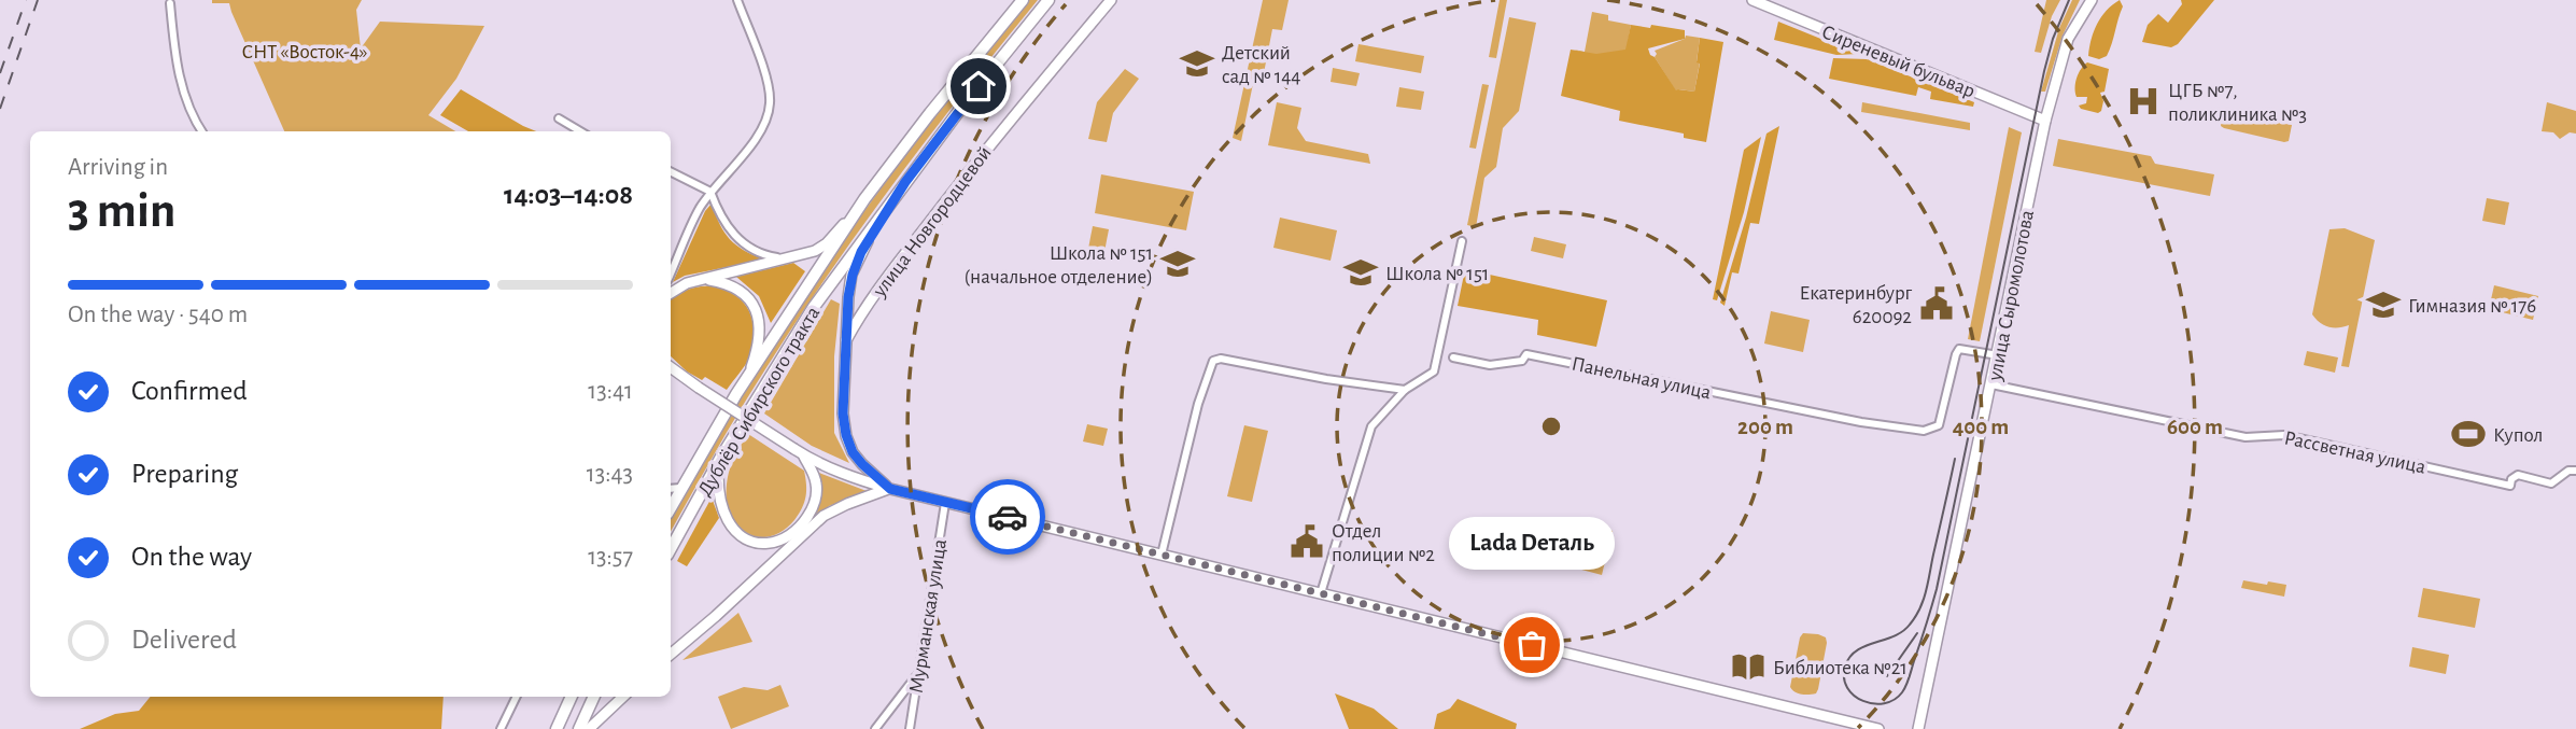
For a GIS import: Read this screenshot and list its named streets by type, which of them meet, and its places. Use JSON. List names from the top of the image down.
{
  "streets": {
    "main road": [
      "Сиреневый бульвар",
      "улица Новгородцевой",
      "улица Сыромолотова",
      "Дублёр Сибирского тракта"
    ],
    "street": ["Панельная улица", "Рассветная улица", "Мурманская улица"]
  },
  "crossings": [
    ["Сиреневый бульвар", "улица Сыромолотова"],
    ["улица Сыромолотова", "Панельная улица"],
    ["улица Сыромолотова", "Рассветная улица"]
  ],
  "parks": ["СНТ «Восток-4»"],
  "places": {
    "school or university": [
      "Детский сад № 144",
      "Школа № 151 (начальное отделение)",
      "Школа № 151",
      "Гимназия № 176"
    ],
    "hospital": ["ЦГБ №7, поликлиника №3"],
    "public building": ["Екатеринбург 620092", "Отдел полиции №2"],
    "sports": ["Купол"],
    "other": ["Lada Dеталь"],
    "library": ["Библиотека №21"]
  },
  "page": {
    "heading": ["3 min", "Arriving in", "14:03–14:08"],
    "bar": "On the way · 540 m",
    "list": [
      ["Confirmed", "13:41"],
      ["Preparing", "13:43"],
      ["On the way", "13:57"],
      "Delivered"
    ],
    "bubble": "Lada Dеталь"
  },
  "rings": ["200 m", "400 m", "600 m"]
}
